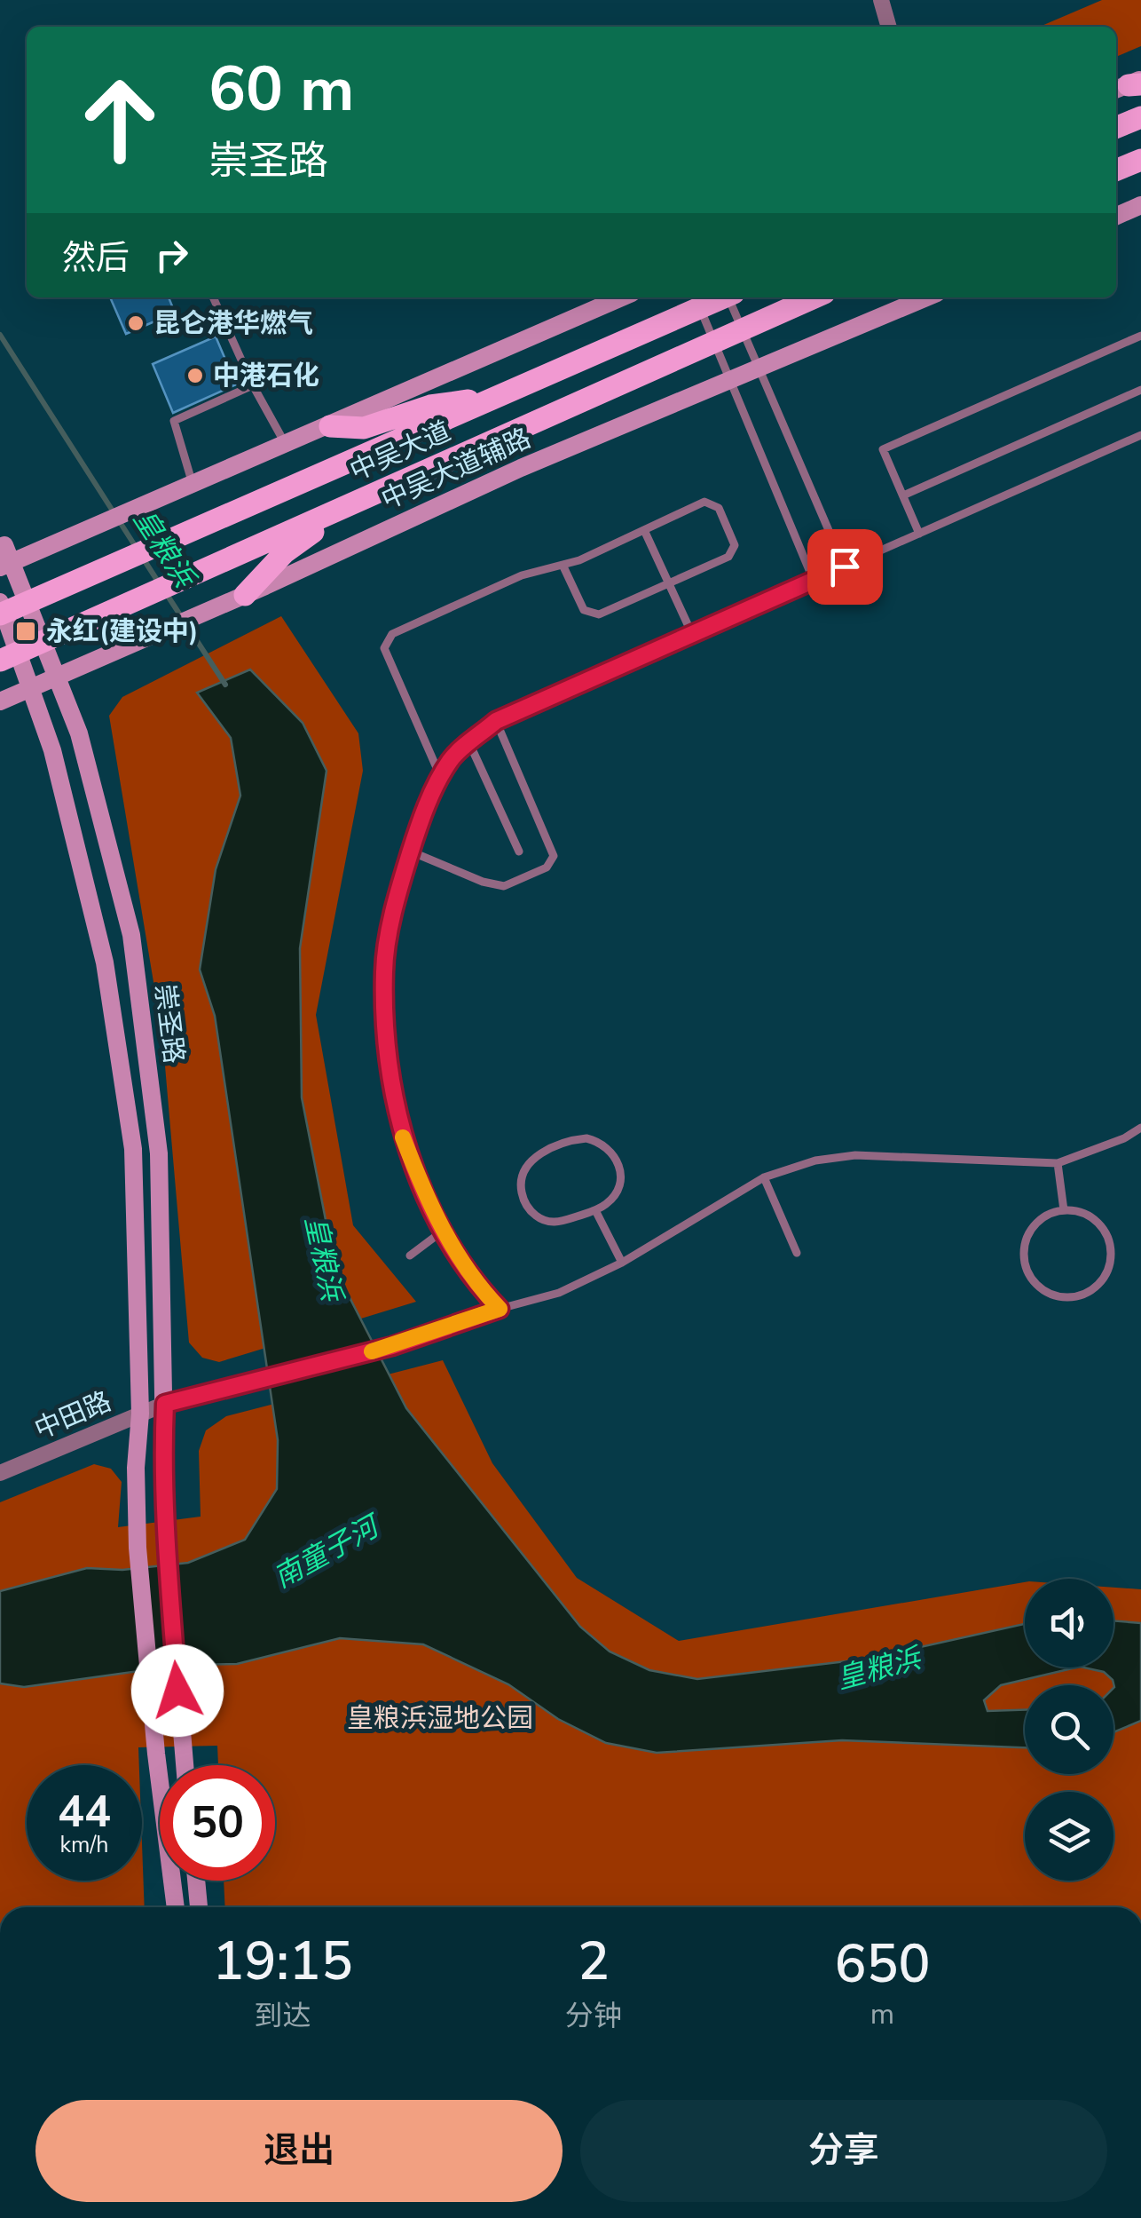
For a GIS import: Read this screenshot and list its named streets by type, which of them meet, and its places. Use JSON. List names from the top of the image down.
{
  "streets": {
    "main road": ["中吴大道", "中吴大道辅路", "崇圣路"],
    "street": ["中田路"]
  },
  "crossings": [
    ["中吴大道", "崇圣路"],
    ["中吴大道辅路", "崇圣路"],
    ["崇圣路", "中田路"]
  ],
  "water": ["皇粮浜", "南童子河"],
  "parks": ["皇粮浜湿地公园"],
  "places": {
    "other": ["昆仑港华燃气", "中港石化"],
    "transit": ["永红(建设中)"]
  },
  "page": {
    "turn": ["60 m", "崇圣路"],
    "then": "然后",
    "speed": "44 km/h",
    "limit": "50",
    "eta": [
      "19:15",
      "到达",
      "2",
      "分钟",
      "650",
      "m"
    ],
    "buttons": ["退出", "分享"]
  }
}
